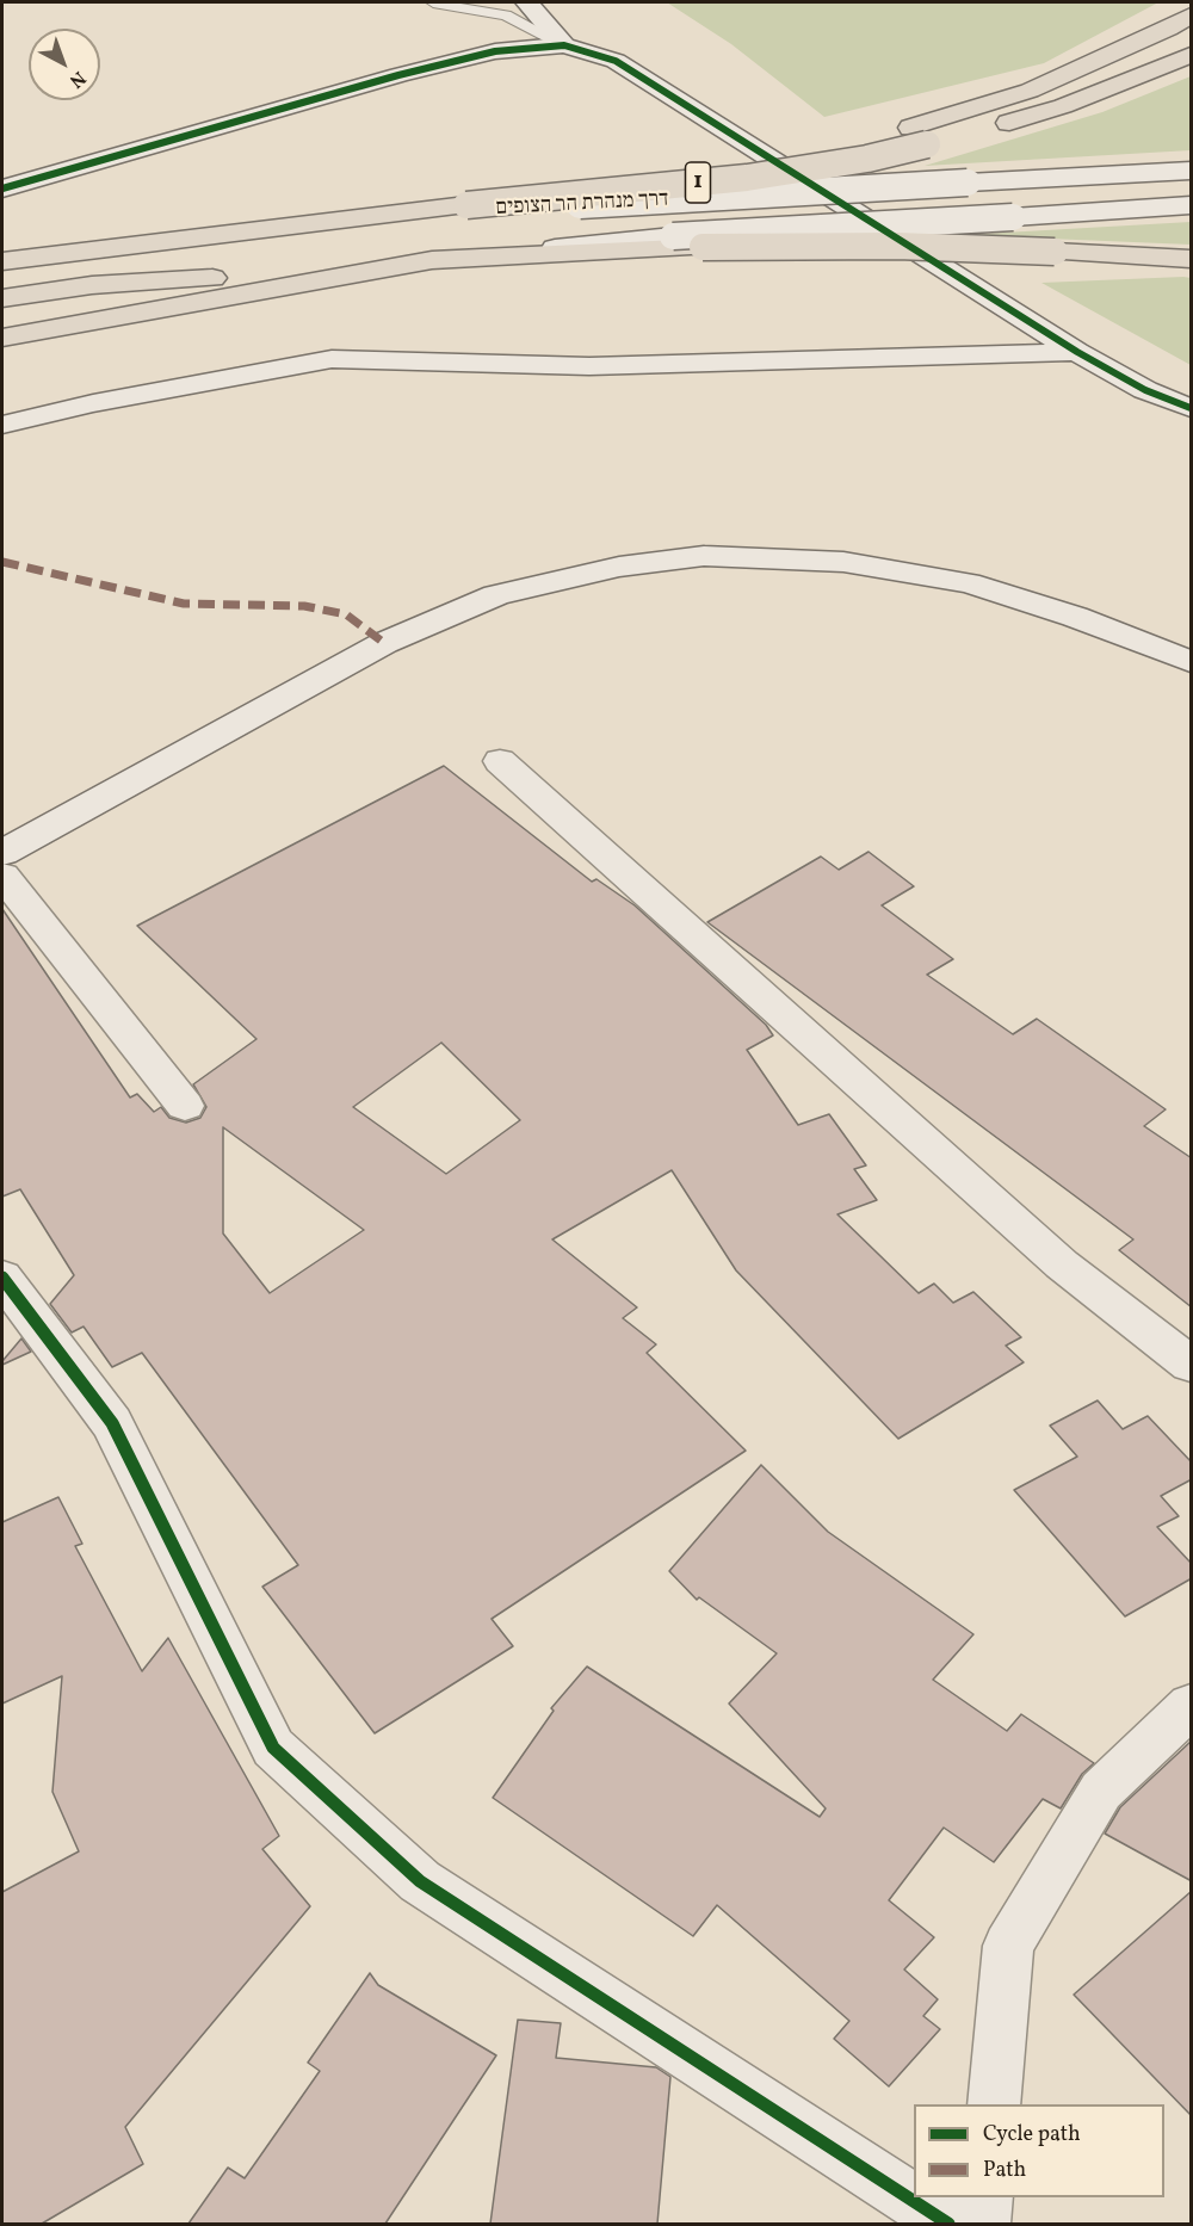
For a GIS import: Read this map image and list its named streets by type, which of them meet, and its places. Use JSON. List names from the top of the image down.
{
  "streets": {
    "highway": ["1"],
    "street": ["דרך מנהרת הר הצופים"]
  },
  "crossings": [
    ["1", "דרך מנהרת הר הצופים"]
  ],
  "legend": ["Cycle path", "Path"],
  "north": "bottom right"
}
